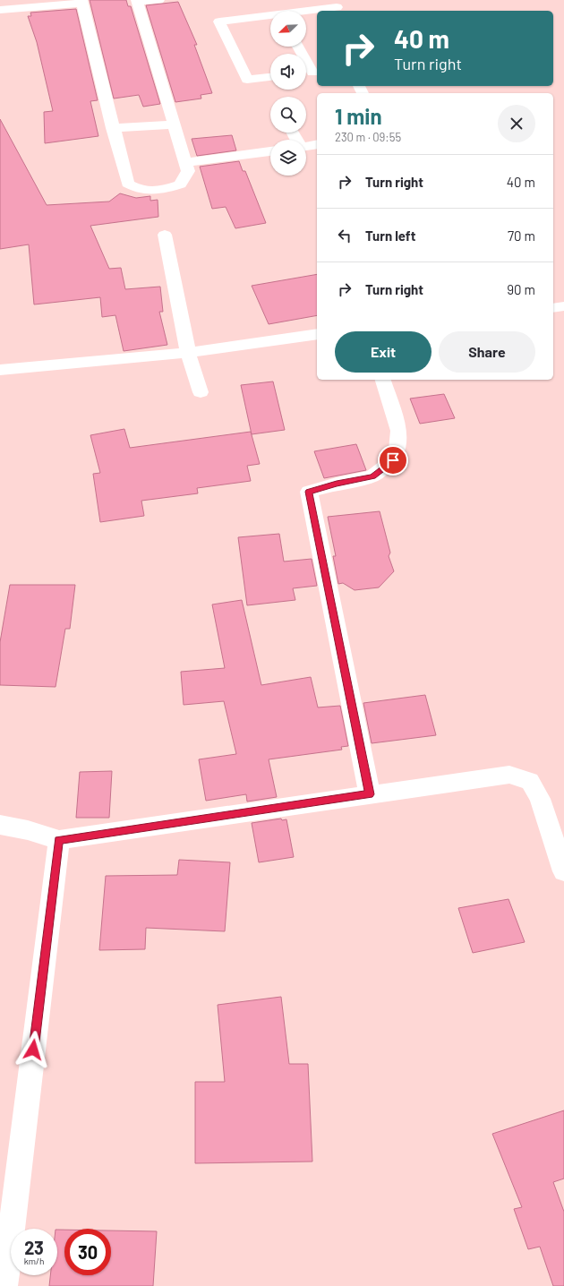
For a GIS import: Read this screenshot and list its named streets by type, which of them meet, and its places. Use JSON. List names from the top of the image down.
{
  "north": "bottom left",
  "page": {
    "turn": ["40 m", "Turn right"],
    "heading": ["1 min", "230 m · 09:55"],
    "list": [
      {
        "name": "Turn right",
        "value": "40 m"
      },
      {
        "name": "Turn left",
        "value": "70 m"
      },
      {
        "name": "Turn right",
        "value": "90 m"
      }
    ],
    "buttons": ["Exit", "Share"],
    "speed": "23 km/h",
    "limit": "30"
  }
}
